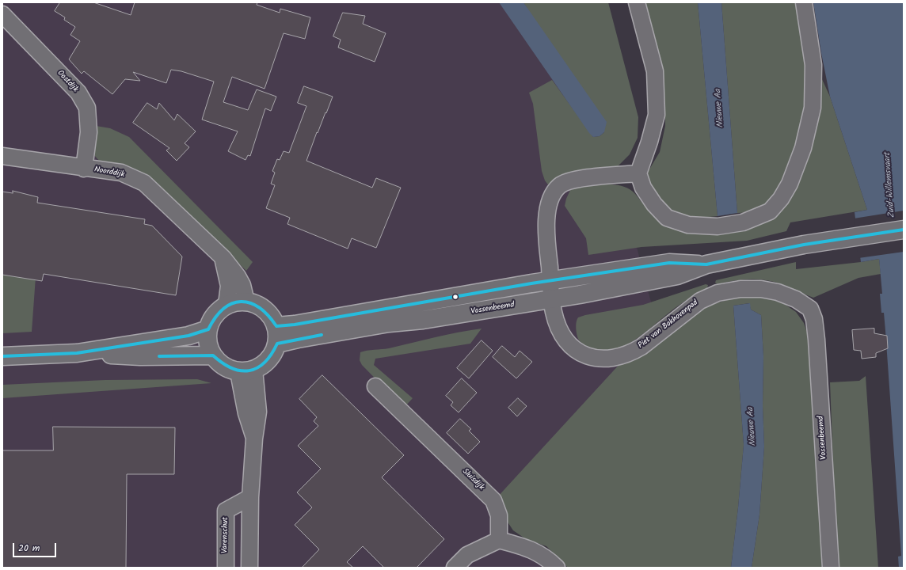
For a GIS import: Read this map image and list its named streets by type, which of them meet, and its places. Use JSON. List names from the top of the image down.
{
  "streets": {
    "main road": ["Vossenbeemd"],
    "street": [
      "Oostdijk",
      "Noorddijk",
      "Piet van Bokhovenpad",
      "Sluisdijk",
      "Varenschut"
    ]
  },
  "crossings": [
    ["Oostdijk", "Noorddijk"],
    ["Noorddijk", "Vossenbeemd"],
    ["Vossenbeemd", "Piet van Bokhovenpad"]
  ],
  "water": ["Nieuwe Aa", "Zuid-Willemsvaart"],
  "scale_bar": "20 m"
}
